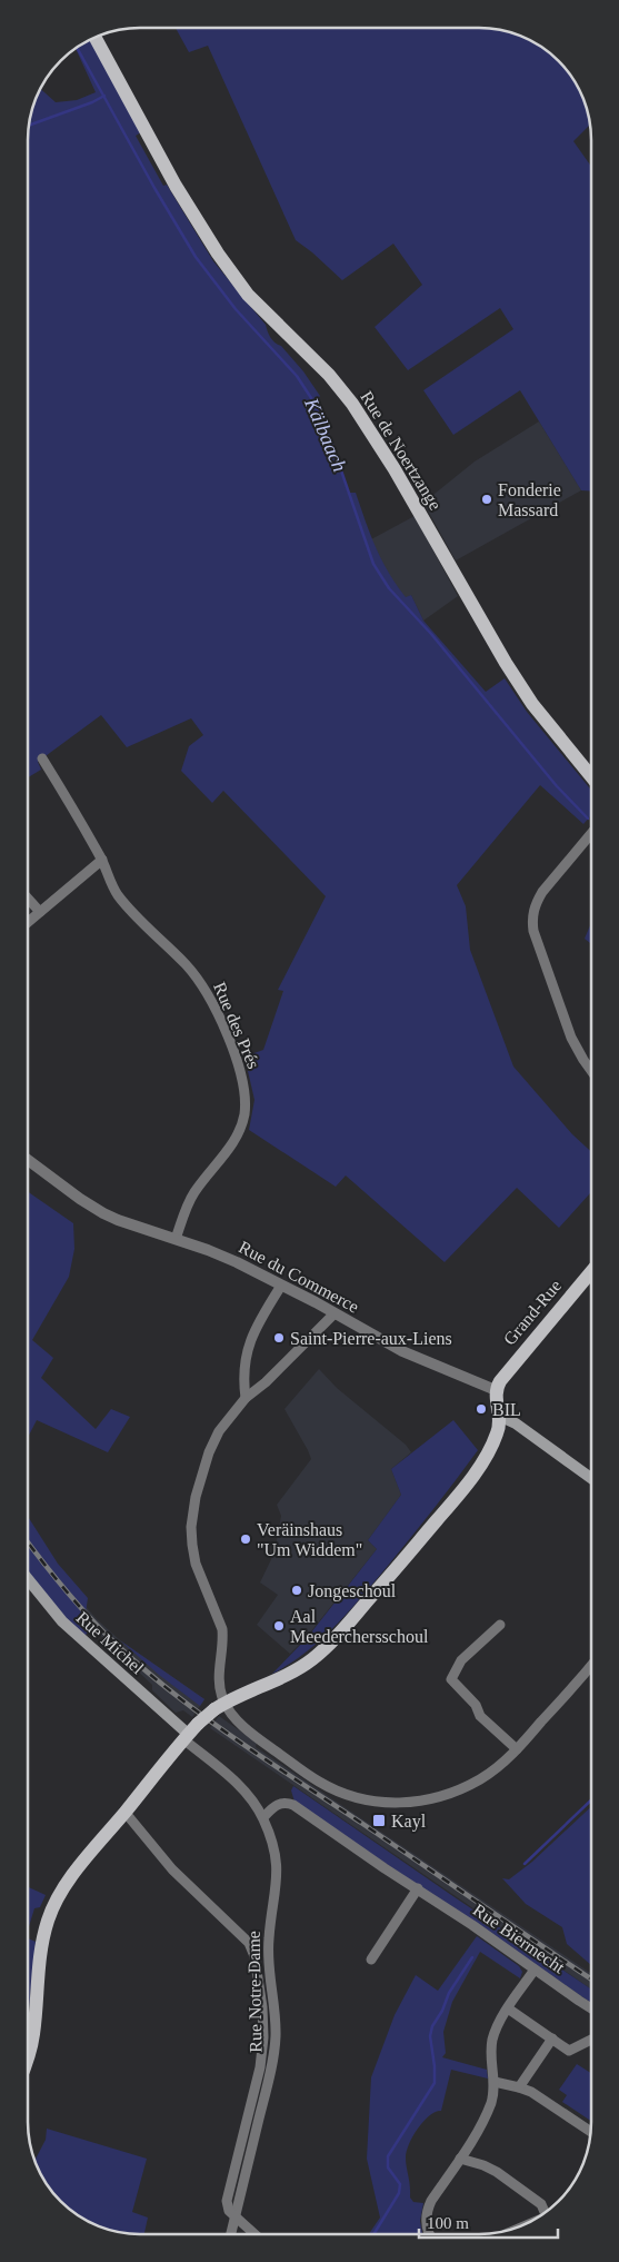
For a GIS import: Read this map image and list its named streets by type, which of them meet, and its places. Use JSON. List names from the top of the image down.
{
  "streets": {
    "main road": ["Rue de Noertzange", "Grand-Rue", "Rue Michel"],
    "street": [
      "Rue des Prés",
      "Rue du Commerce",
      "Rue Biermecht",
      "Rue Notre-Dame"
    ]
  },
  "crossings": [
    ["Rue des Prés", "Rue du Commerce"],
    ["Rue du Commerce", "Grand-Rue"],
    ["Rue Michel", "Rue Notre-Dame"],
    ["Rue Biermecht", "Rue Notre-Dame"]
  ],
  "water": ["Kälbaach"],
  "places": {
    "other": [
      "Fonderie Massard",
      "Saint-Pierre-aux-Liens",
      "BIL",
      "Veräinshaus \"Um Widdem\"",
      "Jongeschoul",
      "Aal Meederchersschoul"
    ],
    "transit": ["Kayl"]
  },
  "scale_bar": "100 m"
}
